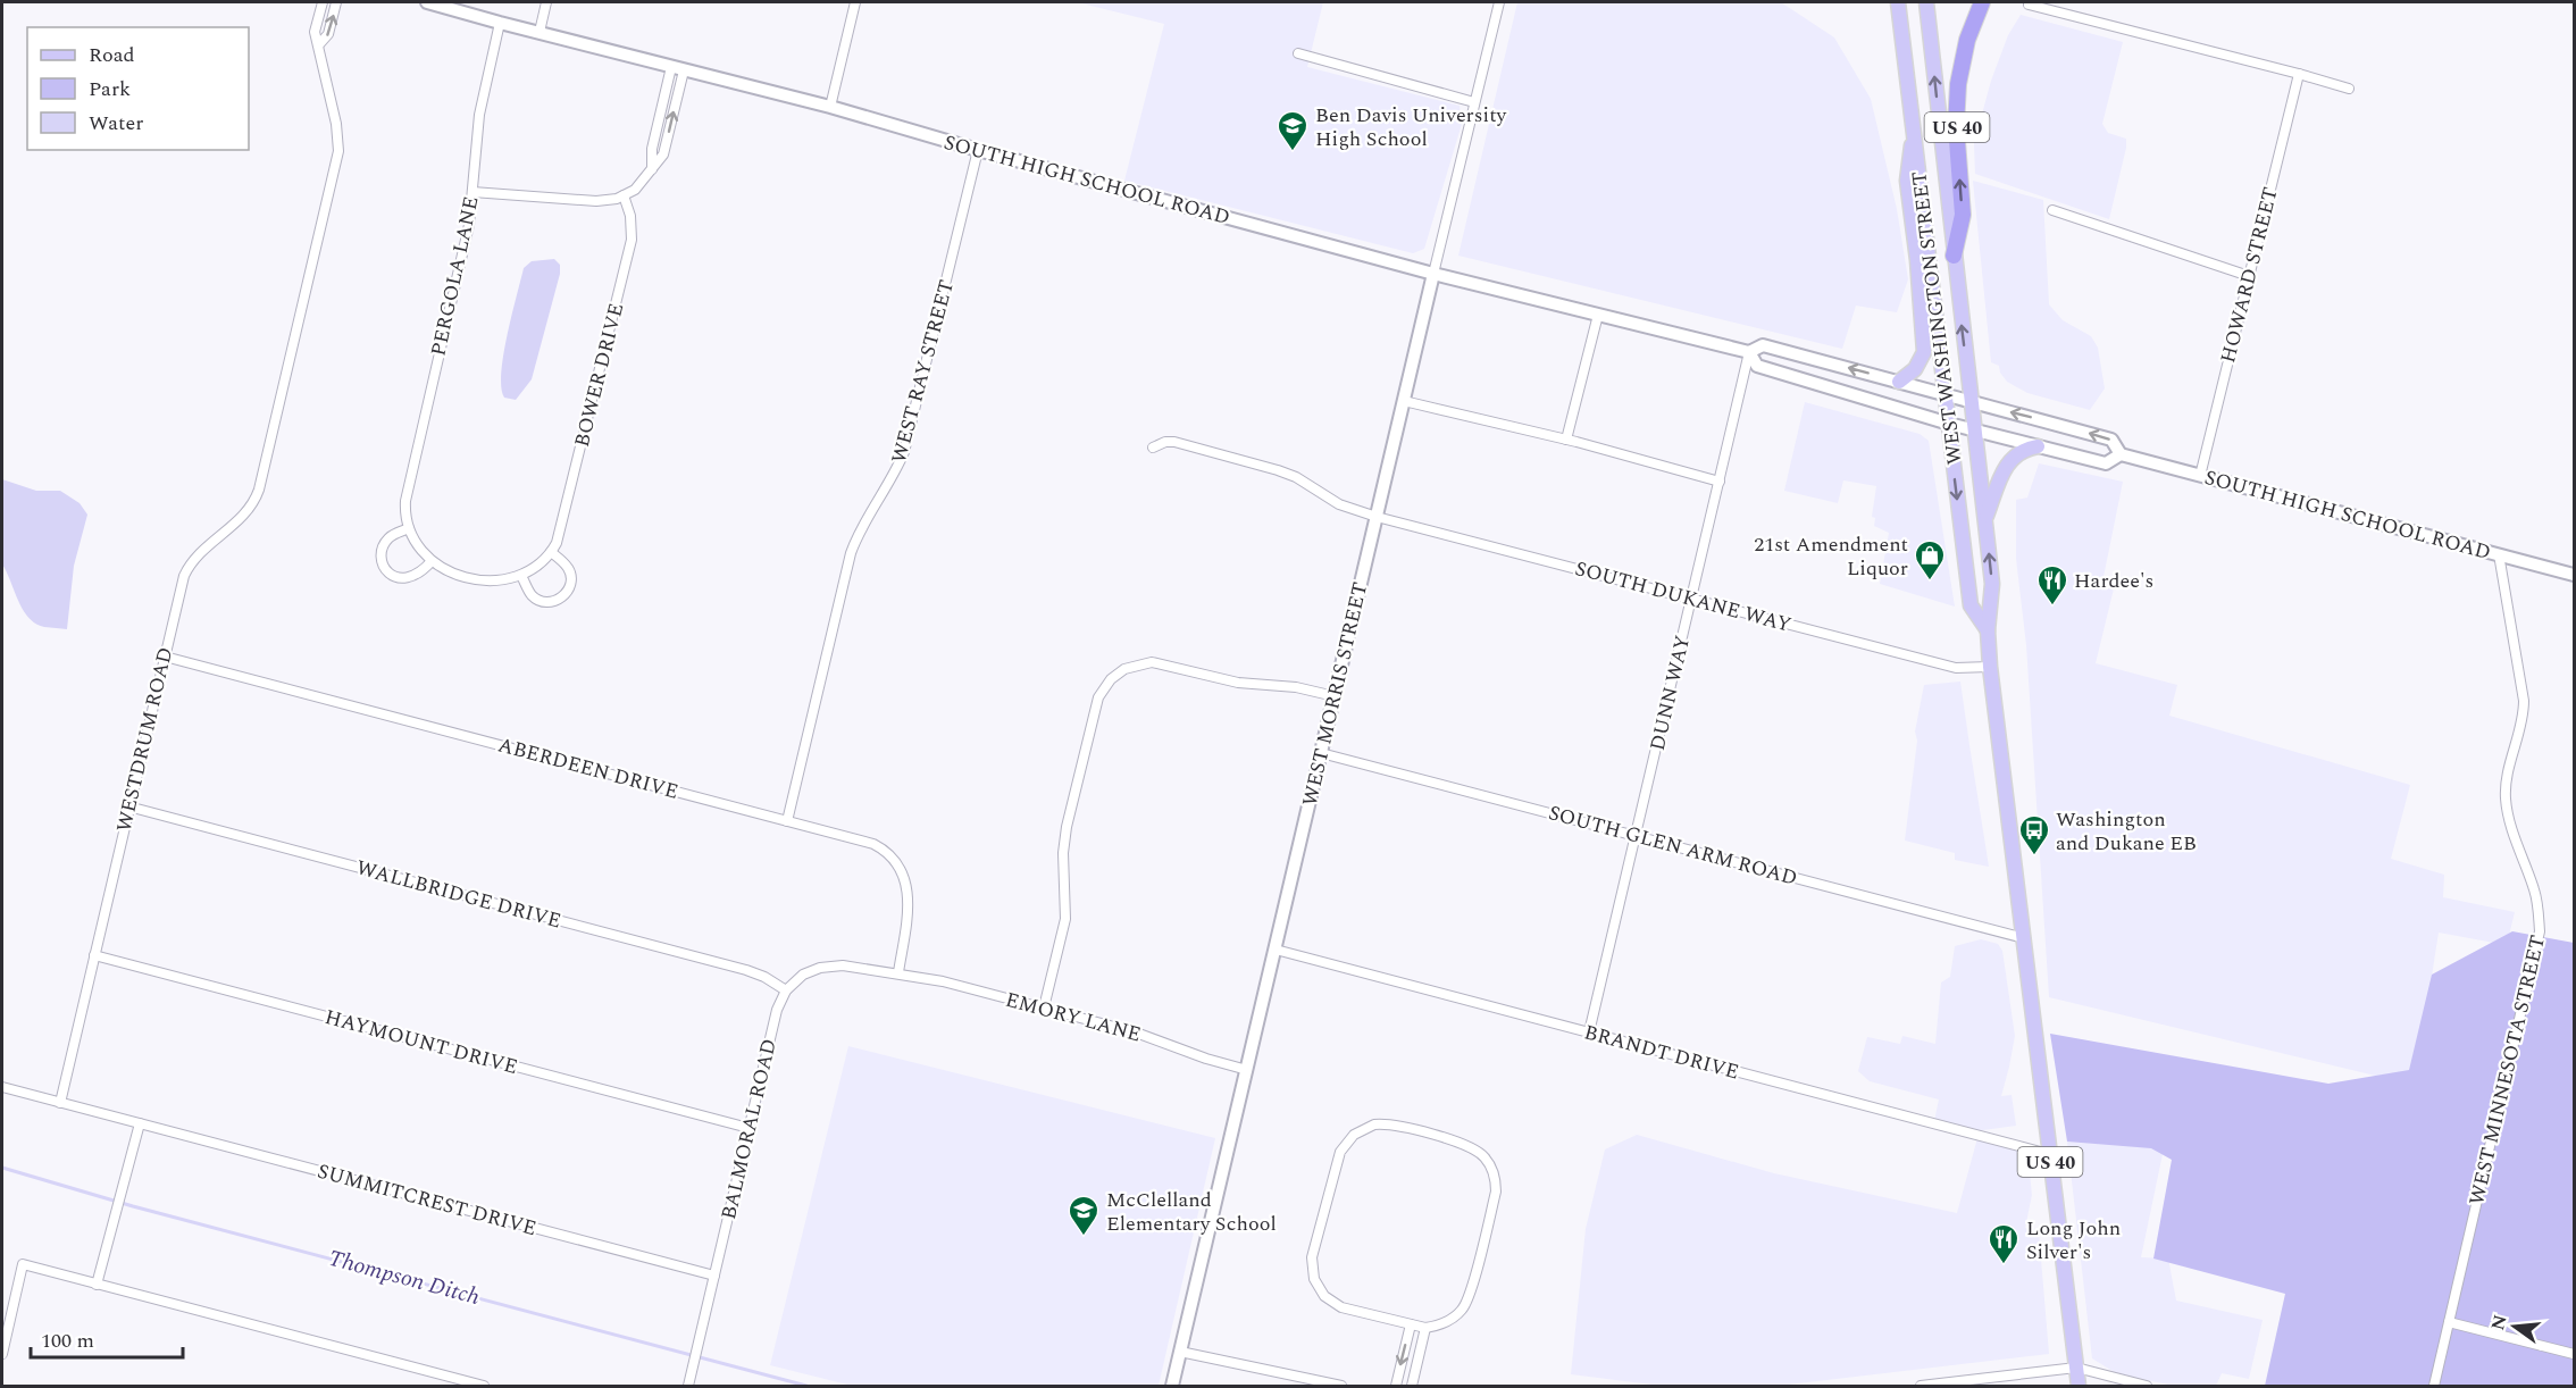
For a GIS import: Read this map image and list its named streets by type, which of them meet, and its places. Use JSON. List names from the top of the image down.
{
  "streets": {
    "highway": ["US 40"],
    "main road": ["WEST WASHINGTON STREET"],
    "street": [
      "SOUTH HIGH SCHOOL ROAD",
      "HOWARD STREET",
      "PERGOLA LANE",
      "WEST RAY STREET",
      "BOWER DRIVE",
      "SOUTH DUKANE WAY",
      "DUNN WAY",
      "WEST MORRIS STREET",
      "WESTDRUM ROAD",
      "ABERDEEN DRIVE",
      "SOUTH GLEN ARM ROAD",
      "WALLBRIDGE DRIVE",
      "EMORY LANE",
      "HAYMOUNT DRIVE",
      "BRANDT DRIVE",
      "WEST MINNESOTA STREET",
      "BALMORAL ROAD",
      "SUMMITCREST DRIVE"
    ]
  },
  "crossings": [
    ["US 40", "WEST WASHINGTON STREET"],
    ["SOUTH HIGH SCHOOL ROAD", "HOWARD STREET"],
    ["SOUTH HIGH SCHOOL ROAD", "PERGOLA LANE"],
    ["SOUTH HIGH SCHOOL ROAD", "WEST WASHINGTON STREET"],
    ["SOUTH HIGH SCHOOL ROAD", "WEST RAY STREET"],
    ["SOUTH HIGH SCHOOL ROAD", "DUNN WAY"],
    ["SOUTH HIGH SCHOOL ROAD", "WEST MORRIS STREET"],
    ["SOUTH HIGH SCHOOL ROAD", "WEST MINNESOTA STREET"],
    ["WEST WASHINGTON STREET", "SOUTH DUKANE WAY"],
    ["WEST WASHINGTON STREET", "SOUTH GLEN ARM ROAD"],
    ["WEST WASHINGTON STREET", "BRANDT DRIVE"],
    ["WEST RAY STREET", "ABERDEEN DRIVE"],
    ["SOUTH DUKANE WAY", "DUNN WAY"],
    ["SOUTH DUKANE WAY", "WEST MORRIS STREET"],
    ["DUNN WAY", "SOUTH GLEN ARM ROAD"],
    ["DUNN WAY", "BRANDT DRIVE"],
    ["WEST MORRIS STREET", "SOUTH GLEN ARM ROAD"],
    ["WEST MORRIS STREET", "EMORY LANE"],
    ["WEST MORRIS STREET", "BRANDT DRIVE"],
    ["WESTDRUM ROAD", "ABERDEEN DRIVE"],
    ["WESTDRUM ROAD", "WALLBRIDGE DRIVE"],
    ["WESTDRUM ROAD", "HAYMOUNT DRIVE"],
    ["ABERDEEN DRIVE", "EMORY LANE"],
    ["WALLBRIDGE DRIVE", "BALMORAL ROAD"],
    ["HAYMOUNT DRIVE", "BALMORAL ROAD"],
    ["BALMORAL ROAD", "SUMMITCREST DRIVE"]
  ],
  "water": ["Thompson Ditch"],
  "places": {
    "school or university": ["Ben Davis University High School", "McClelland Elementary School"],
    "shop": ["21st Amendment Liquor"],
    "restaurant": ["Hardee's", "Long John Silver's"],
    "bus stop": ["Washington and Dukane EB"]
  },
  "legend": ["Road", "Park", "Water"],
  "scale_bar": "100 m",
  "north": "left"
}
